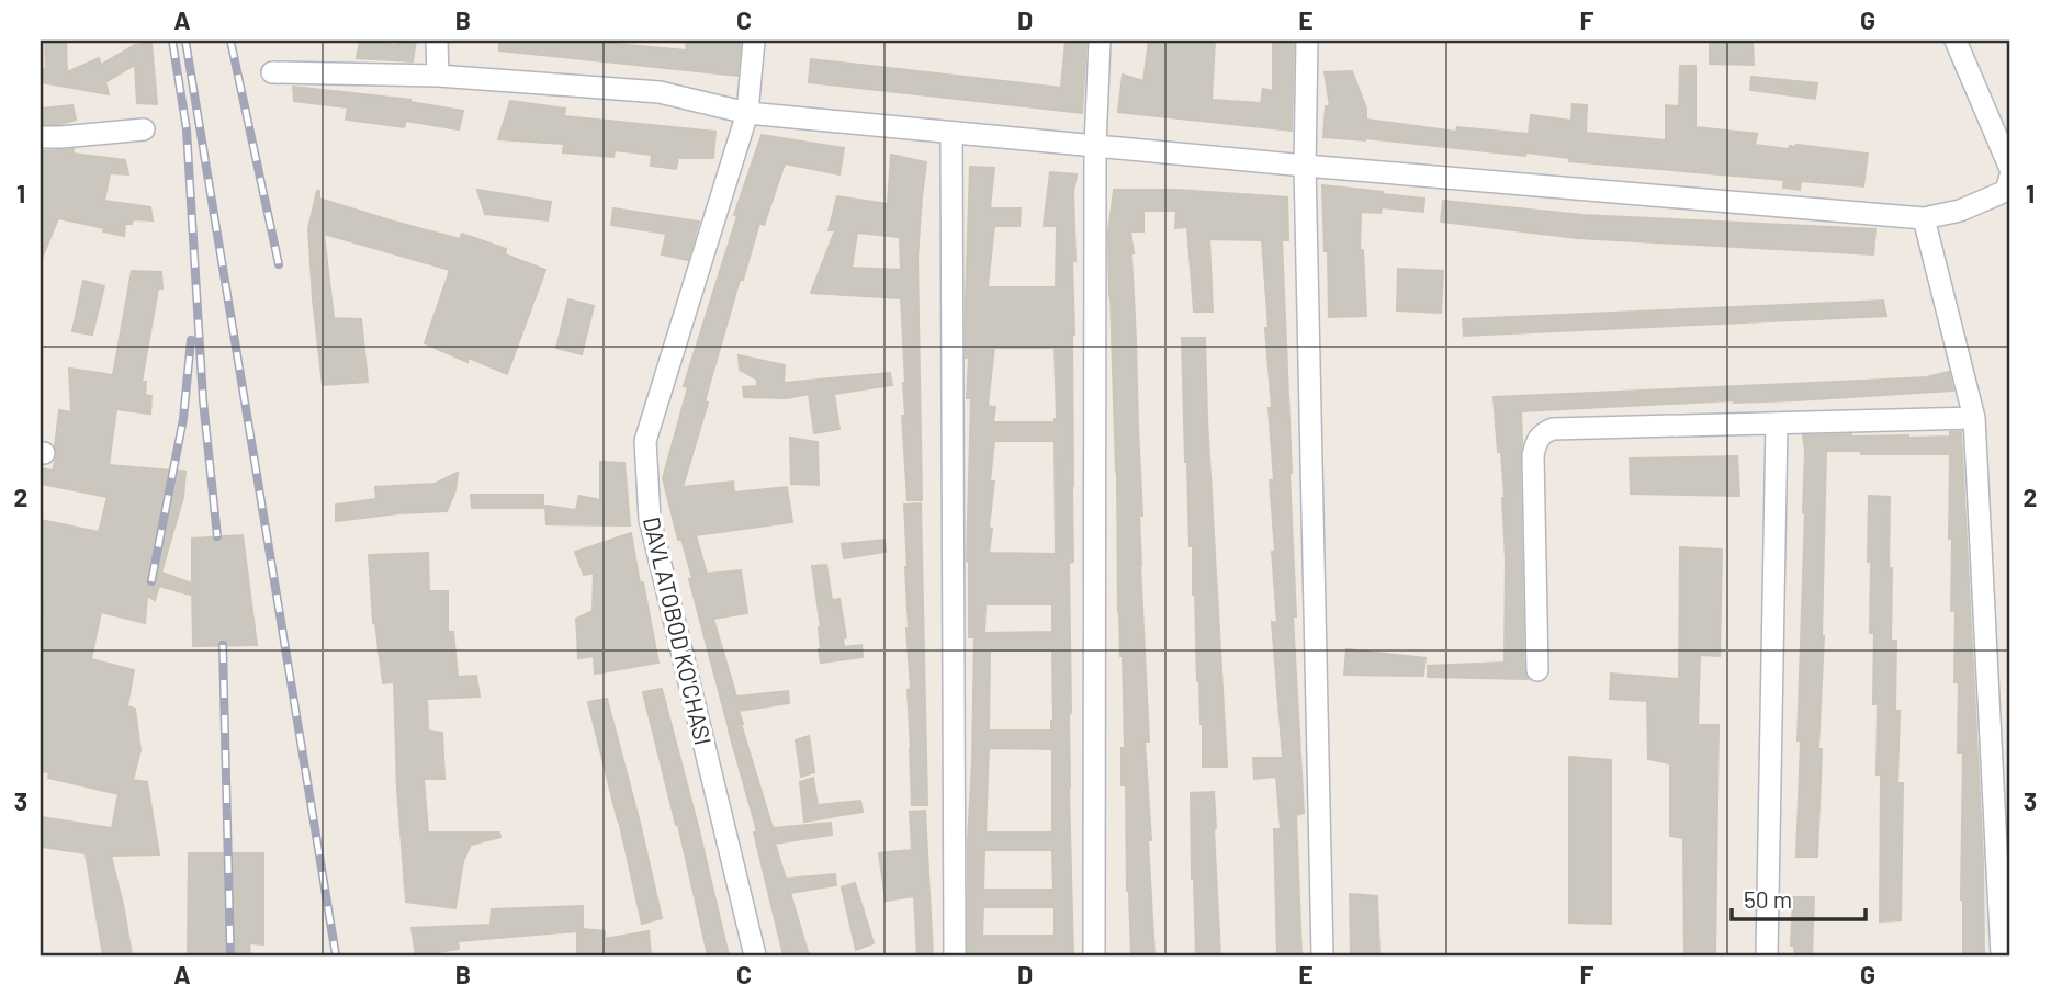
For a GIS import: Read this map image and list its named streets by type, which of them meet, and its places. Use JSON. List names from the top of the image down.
{
  "streets": {
    "street": ["DAVLATOBOD KO'CHASI"]
  },
  "scale_bar": "50 m",
  "grid": {
    "columns": [
      "A",
      "B",
      "C",
      "D",
      "E",
      "F",
      "G"
    ],
    "rows": ["1", "2", "3"]
  }
}
